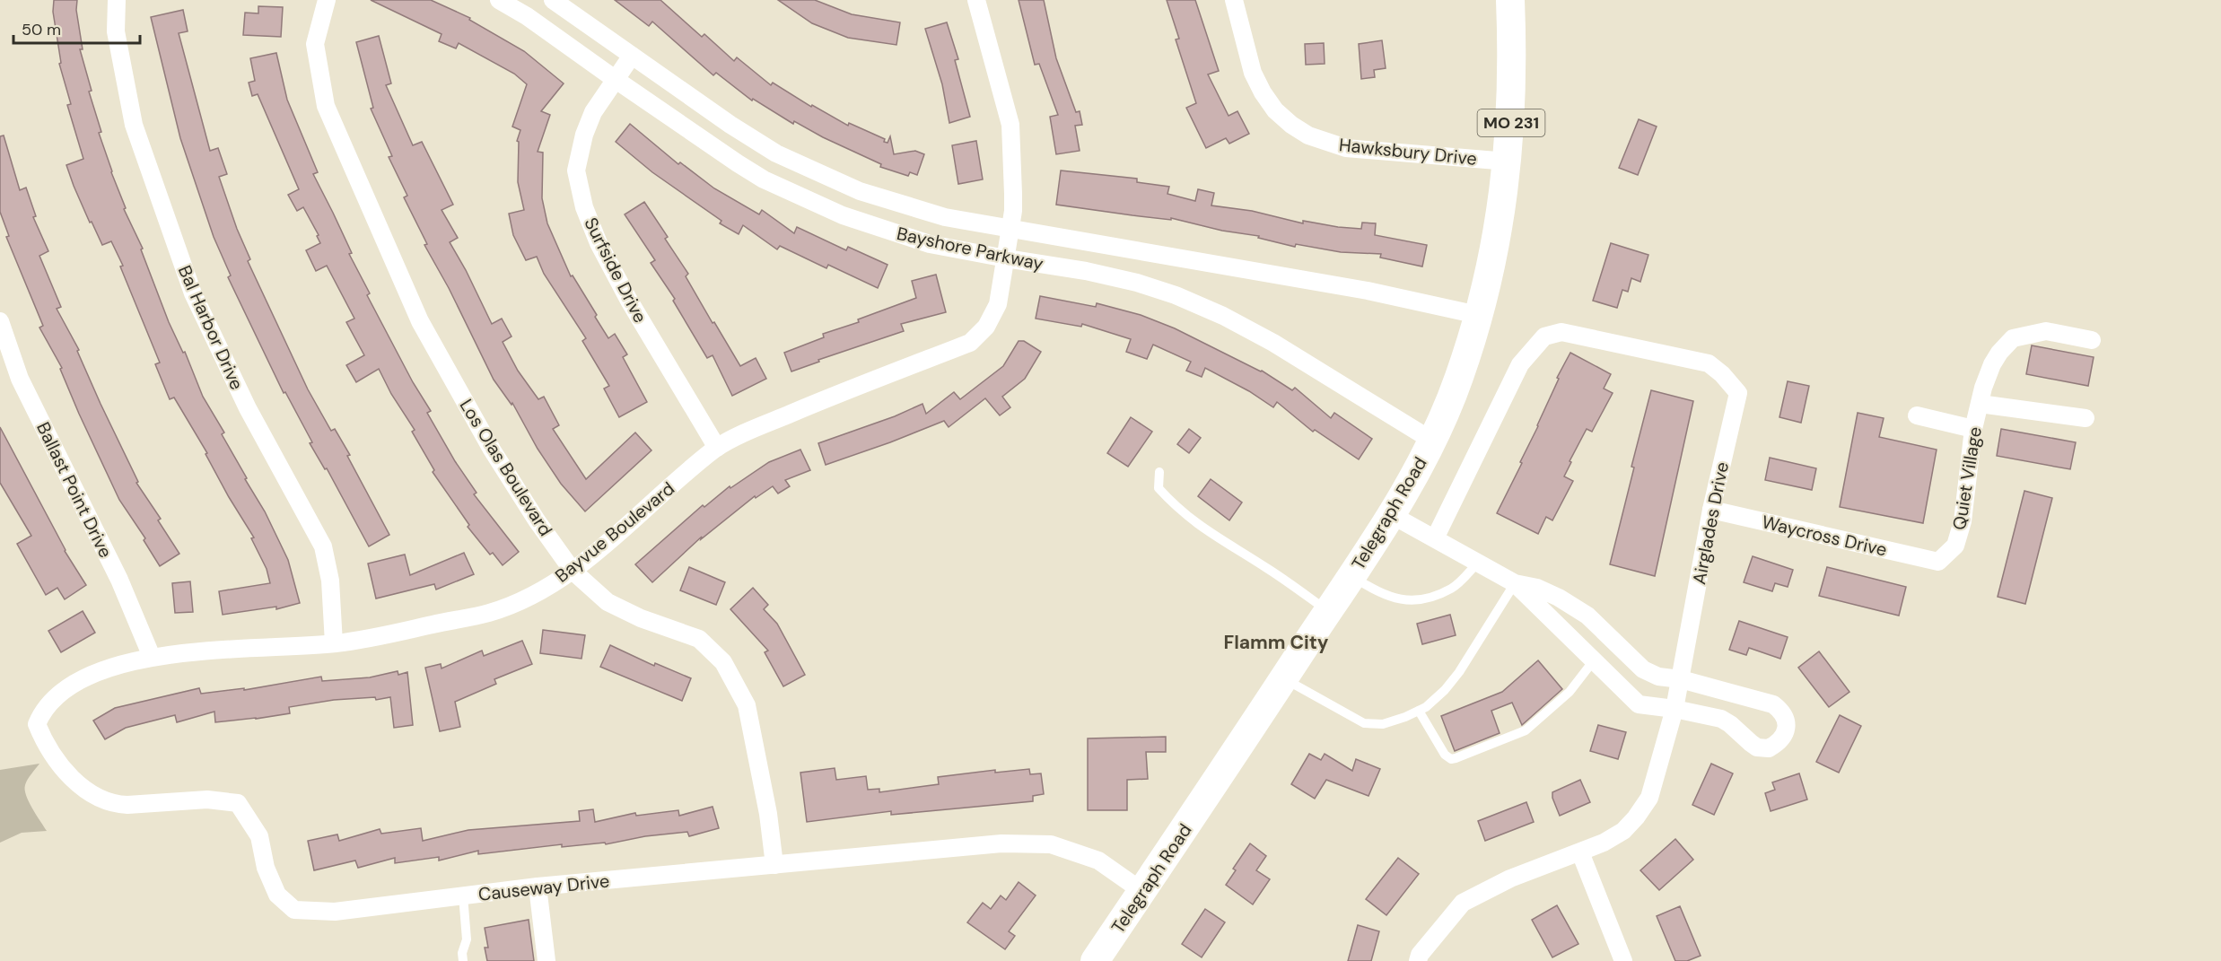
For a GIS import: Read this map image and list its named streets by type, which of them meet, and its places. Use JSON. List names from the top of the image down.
{
  "streets": {
    "main road": ["MO 231", "Telegraph Road"],
    "street": [
      "Hawksbury Drive",
      "Bayshore Parkway",
      "Surfside Drive",
      "Bal Harbor Drive",
      "Los Olas Boulevard",
      "Quiet Village",
      "Ballast Point Drive",
      "Airglades Drive",
      "Bayvue Boulevard",
      "Waycross Drive",
      "Causeway Drive"
    ]
  },
  "crossings": [
    ["Hawksbury Drive", "Telegraph Road"],
    ["Bayshore Parkway", "Surfside Drive"],
    ["Bayshore Parkway", "Telegraph Road"],
    ["Bayshore Parkway", "Bayvue Boulevard"],
    ["Surfside Drive", "Bayvue Boulevard"],
    ["Bal Harbor Drive", "Bayvue Boulevard"],
    ["Los Olas Boulevard", "Bayvue Boulevard"],
    ["Los Olas Boulevard", "Causeway Drive"],
    ["Quiet Village", "Waycross Drive"],
    ["Ballast Point Drive", "Bayvue Boulevard"],
    ["Telegraph Road", "Causeway Drive"],
    ["Airglades Drive", "Waycross Drive"],
    ["Bayvue Boulevard", "Causeway Drive"]
  ],
  "districts": ["Flamm City"],
  "scale_bar": "50 m"
}
